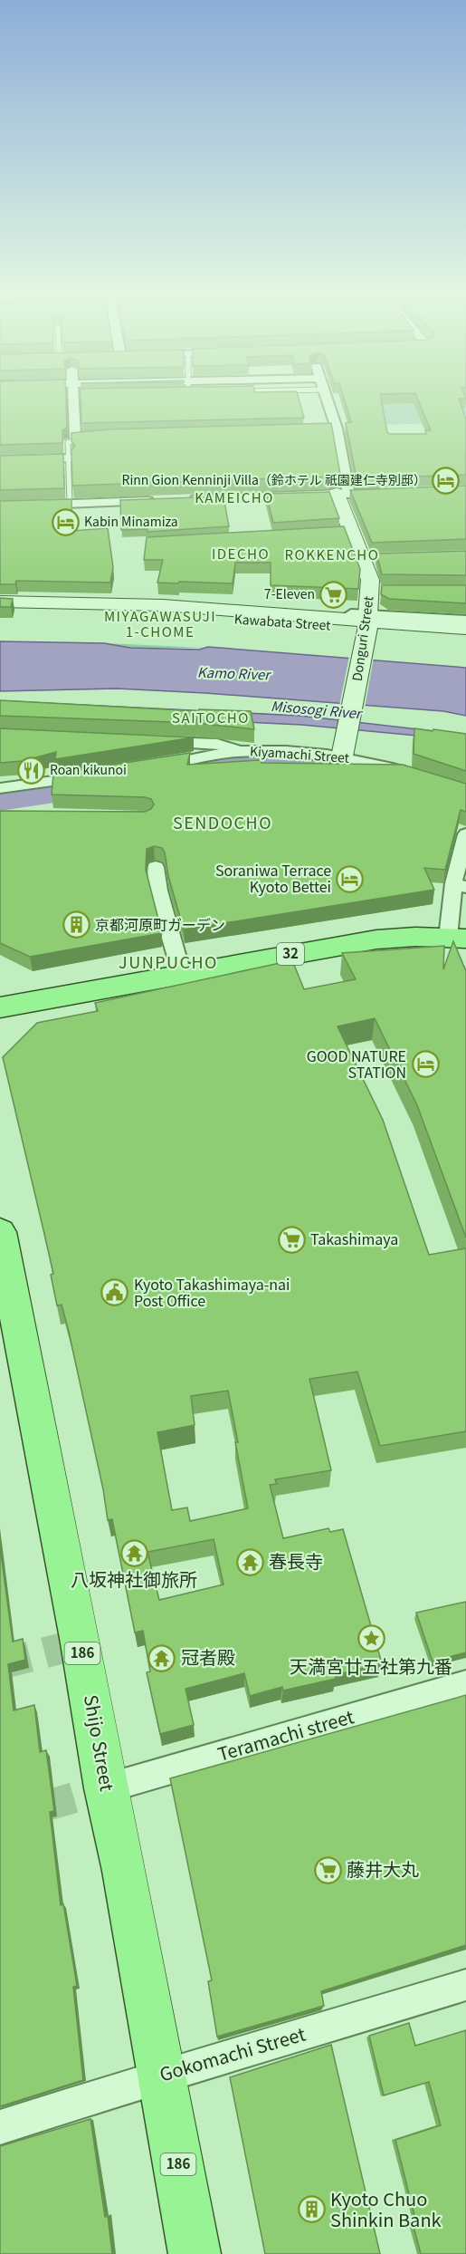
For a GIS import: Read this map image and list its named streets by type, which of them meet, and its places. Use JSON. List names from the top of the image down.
{
  "streets": {
    "main road": ["32", "186", "Shijo Street"],
    "street": [
      "Kawabata Street",
      "Donguri Street",
      "Kiyamachi Street",
      "Teramachi street",
      "Gokomachi Street"
    ]
  },
  "crossings": [
    ["Kawabata Street", "Donguri Street"],
    ["Donguri Street", "Kiyamachi Street"],
    ["Teramachi street", "Shijo Street"],
    ["Shijo Street", "Gokomachi Street"]
  ],
  "districts": [
    "KAMEICHO",
    "IDECHO",
    "ROKKENCHO",
    "MIYAGAWASUJI 1-CHOME",
    "SAITOCHO",
    "SENDOCHO",
    "JUNPUCHO"
  ],
  "water": ["Kamo River", "Misosogi River"],
  "places": {
    "hotel": [
      "Rinn Gion Kenninji Villa（鈴ホテル 祇園建仁寺別邸）",
      "Kabin Minamiza",
      "Soraniwa Terrace Kyoto Bettei",
      "GOOD NATURE STATION"
    ],
    "supermarket": ["7-Eleven", "Takashimaya", "藤井大丸"],
    "restaurant": ["Roan kikunoi"],
    "building": ["京都河原町ガーデン", "Kyoto Chuo Shinkin Bank"],
    "public building": ["Kyoto Takashimaya-nai Post Office"],
    "temple": ["八坂神社御旅所", "春長寺", "冠者殿"],
    "place": ["天満宮廿五社第九番"]
  }
}
